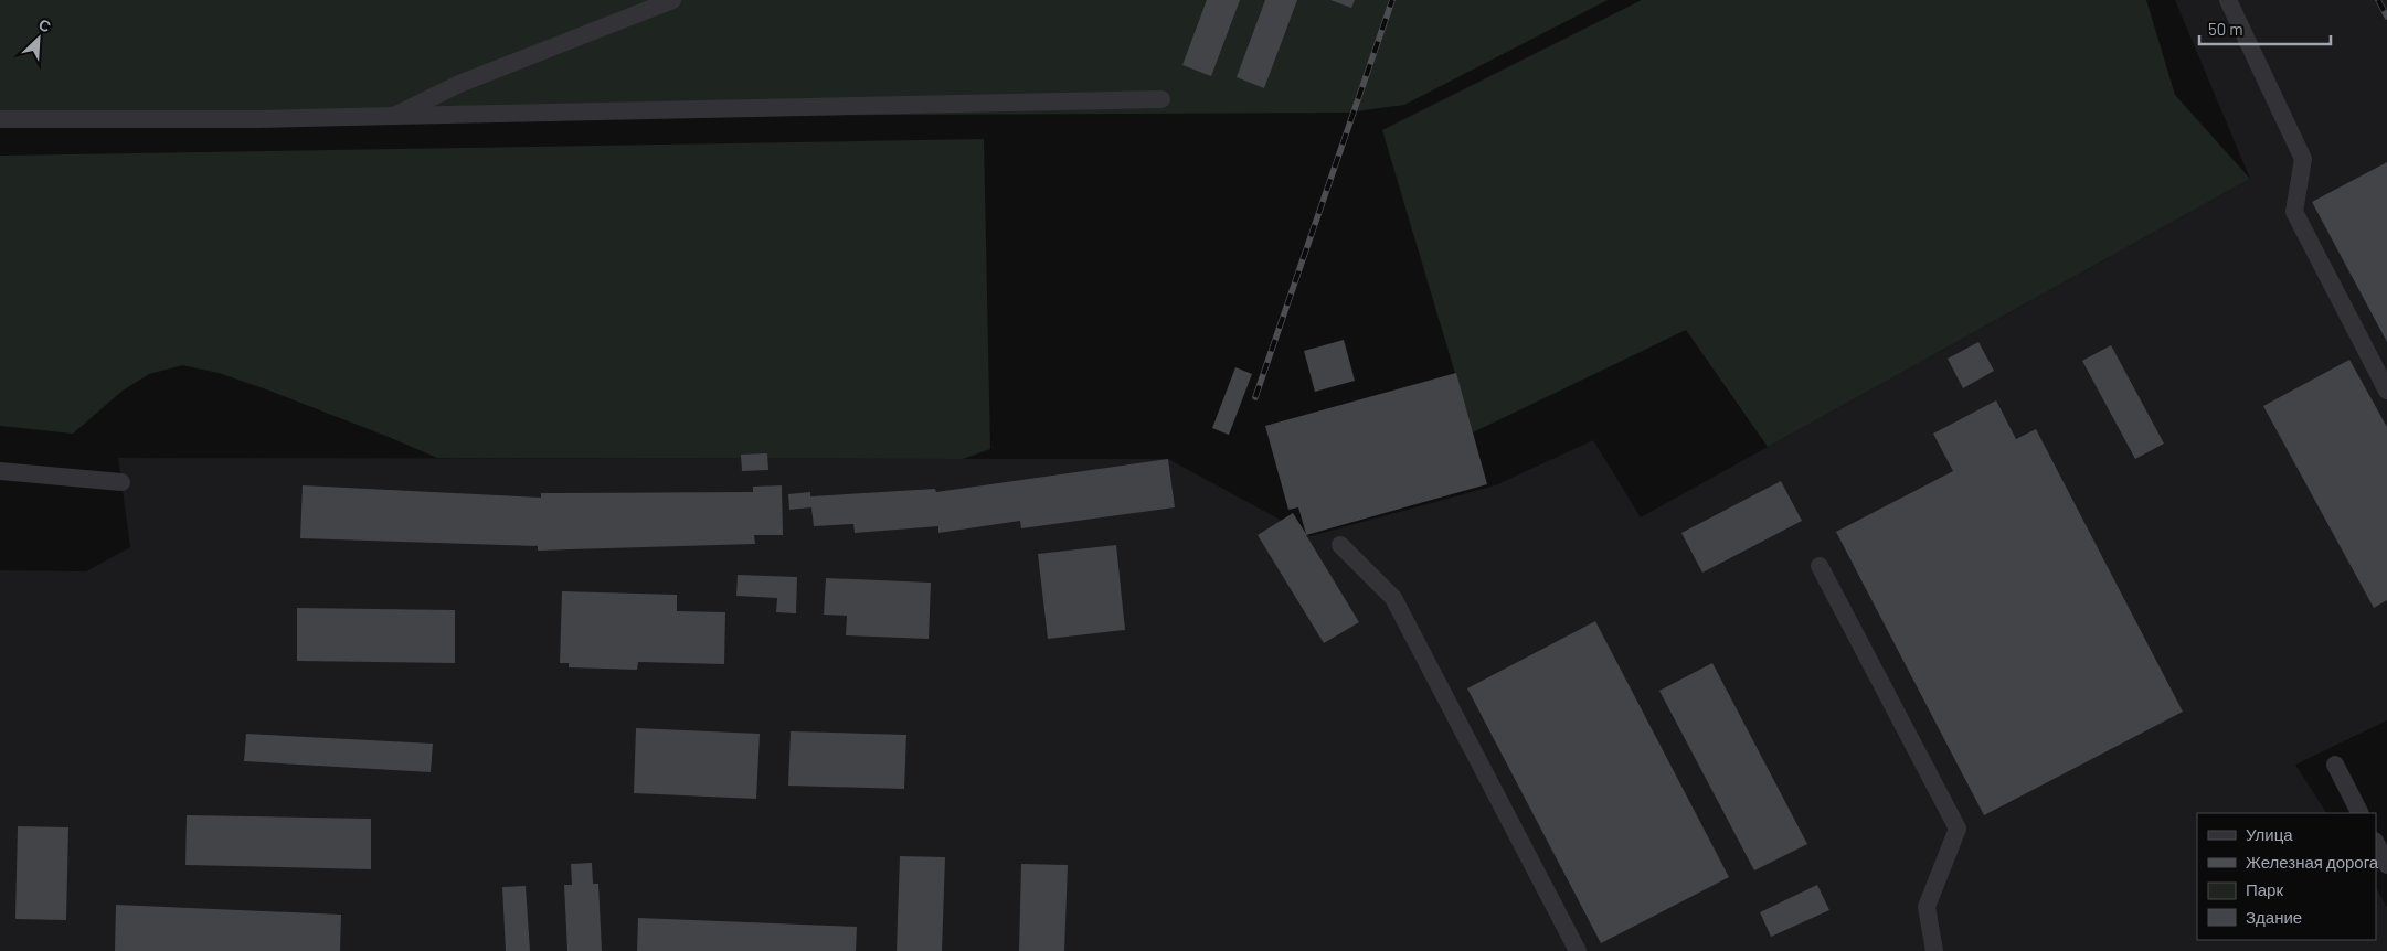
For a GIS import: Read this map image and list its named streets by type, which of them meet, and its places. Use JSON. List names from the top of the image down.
{
  "legend": [
    "Улица",
    "Железная дорога",
    "Парк",
    "Здание"
  ],
  "scale_bar": "50 m",
  "north": "top right"
}
